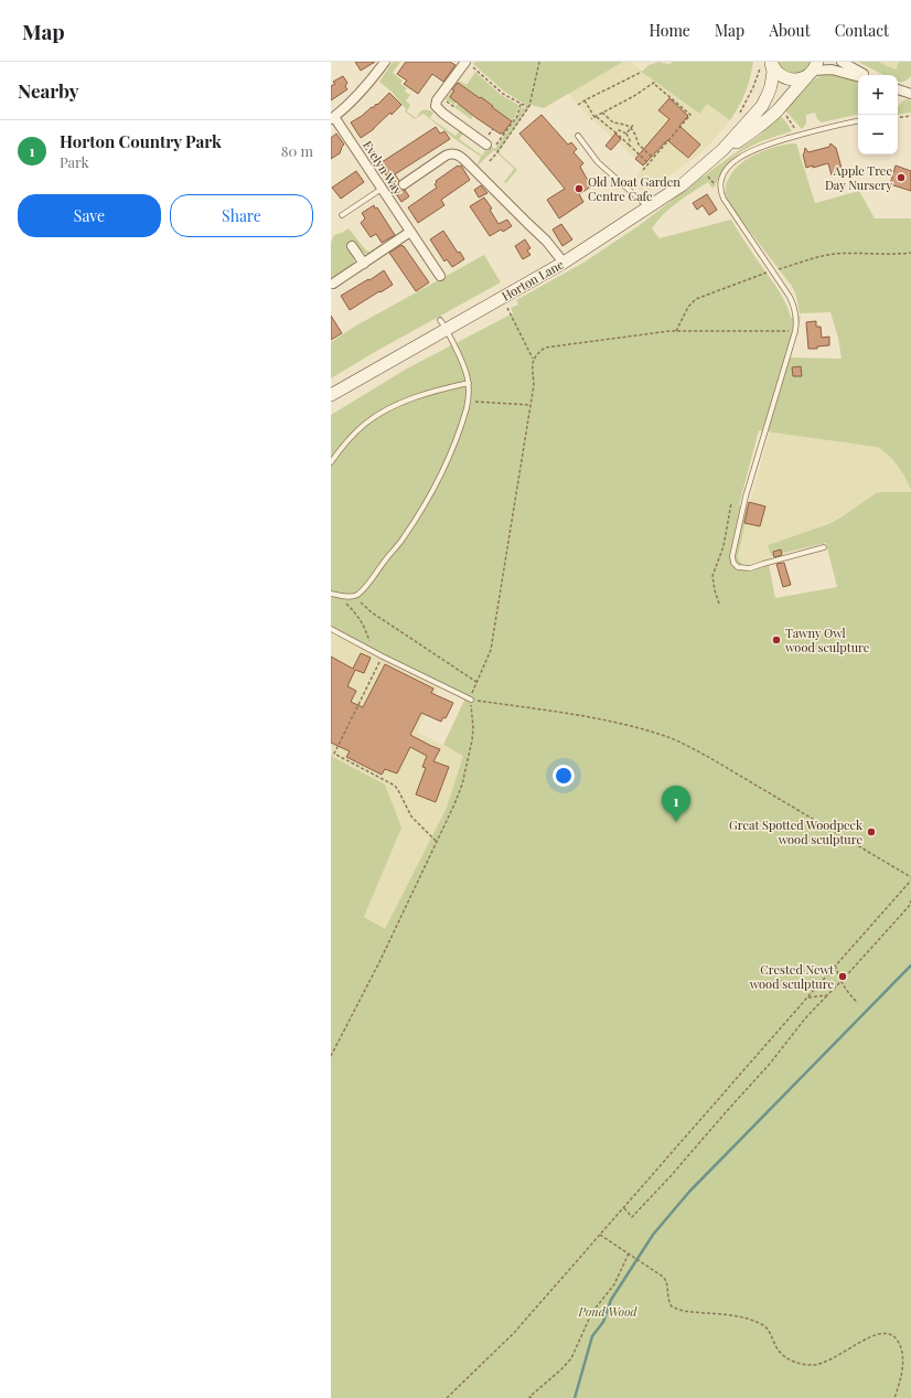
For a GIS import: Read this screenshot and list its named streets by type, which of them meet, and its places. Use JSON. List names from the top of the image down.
{
  "streets": {
    "street": ["Evelyn Way", "Horton Lane"]
  },
  "parks": ["Pond Wood"],
  "places": [
    "Apple Tree Day Nursery",
    "Old Moat Garden Centre Cafe",
    "Tawny Owl wood sculpture",
    "Great Spotted Woodpeck wood sculpture",
    "Crested Newt wood sculpture"
  ],
  "page": {
    "header": "Map",
    "nav": [
      "Home",
      "Map",
      "About",
      "Contact"
    ],
    "heading": "Nearby",
    "map_buttons": ["+", "−"],
    "list": [
      {
        "mark": "1",
        "name": "Horton Country Park",
        "note": "Park",
        "value": "80 m"
      }
    ],
    "buttons": ["Save", "Share"],
    "pins": "1"
  }
}
